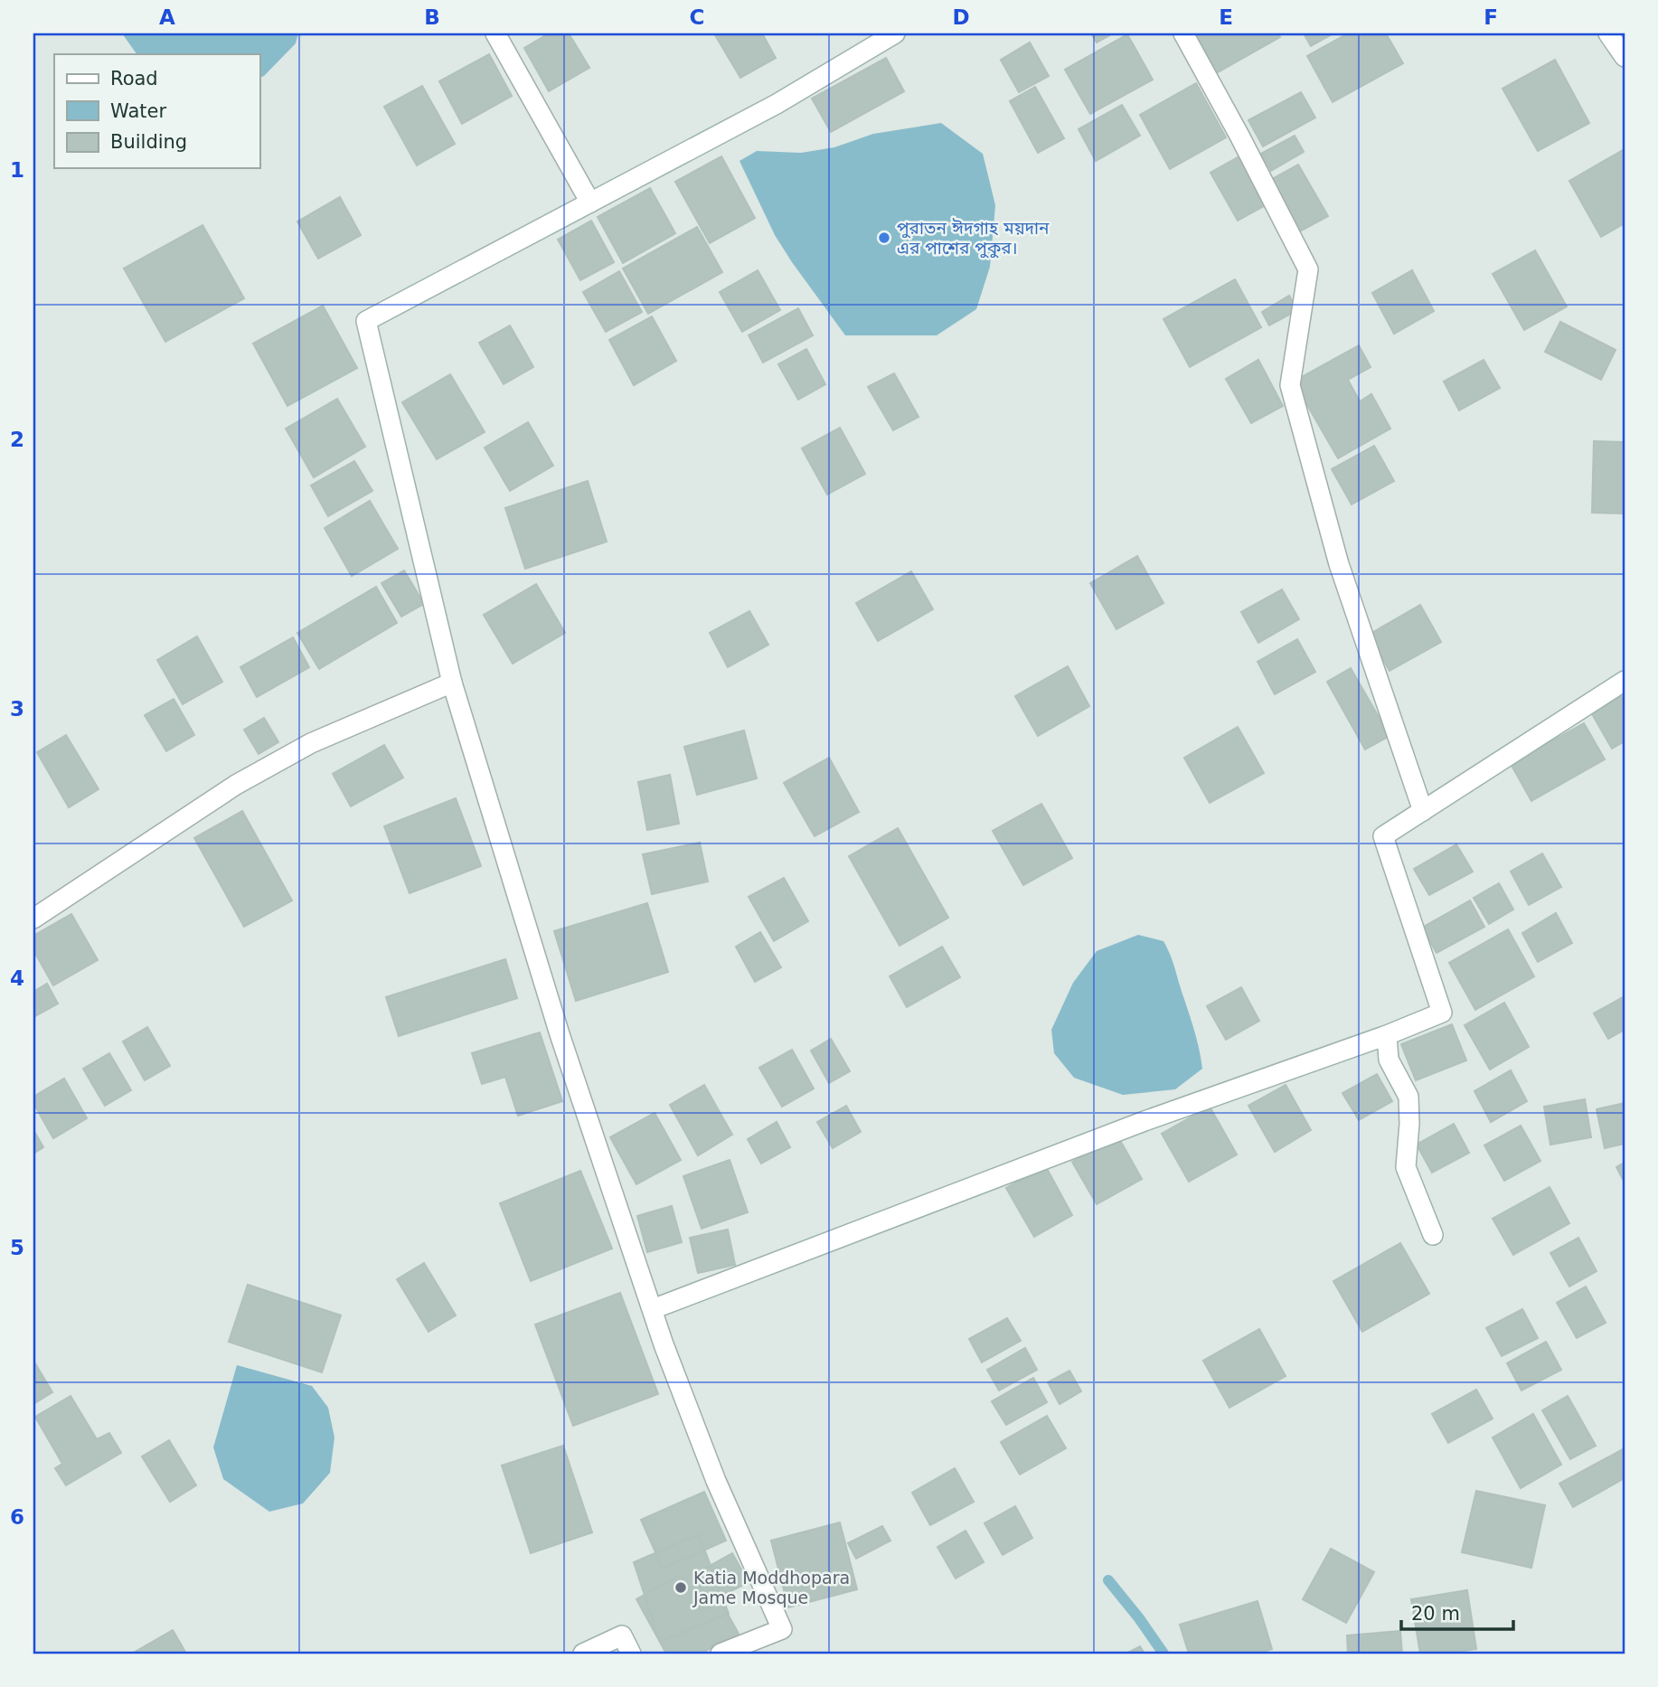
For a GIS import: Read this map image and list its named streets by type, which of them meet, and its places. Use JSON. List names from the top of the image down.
{
  "places": ["পুরাতন ঈদগাহ ময়দান এর পাশের পুকুর।", "Katia Moddhopara Jame Mosque"],
  "legend": ["Road", "Water", "Building"],
  "scale_bar": "20 m",
  "grid": {
    "columns": [
      "A",
      "B",
      "C",
      "D",
      "E",
      "F"
    ],
    "rows": [
      "1",
      "2",
      "3",
      "4",
      "5",
      "6"
    ]
  }
}
